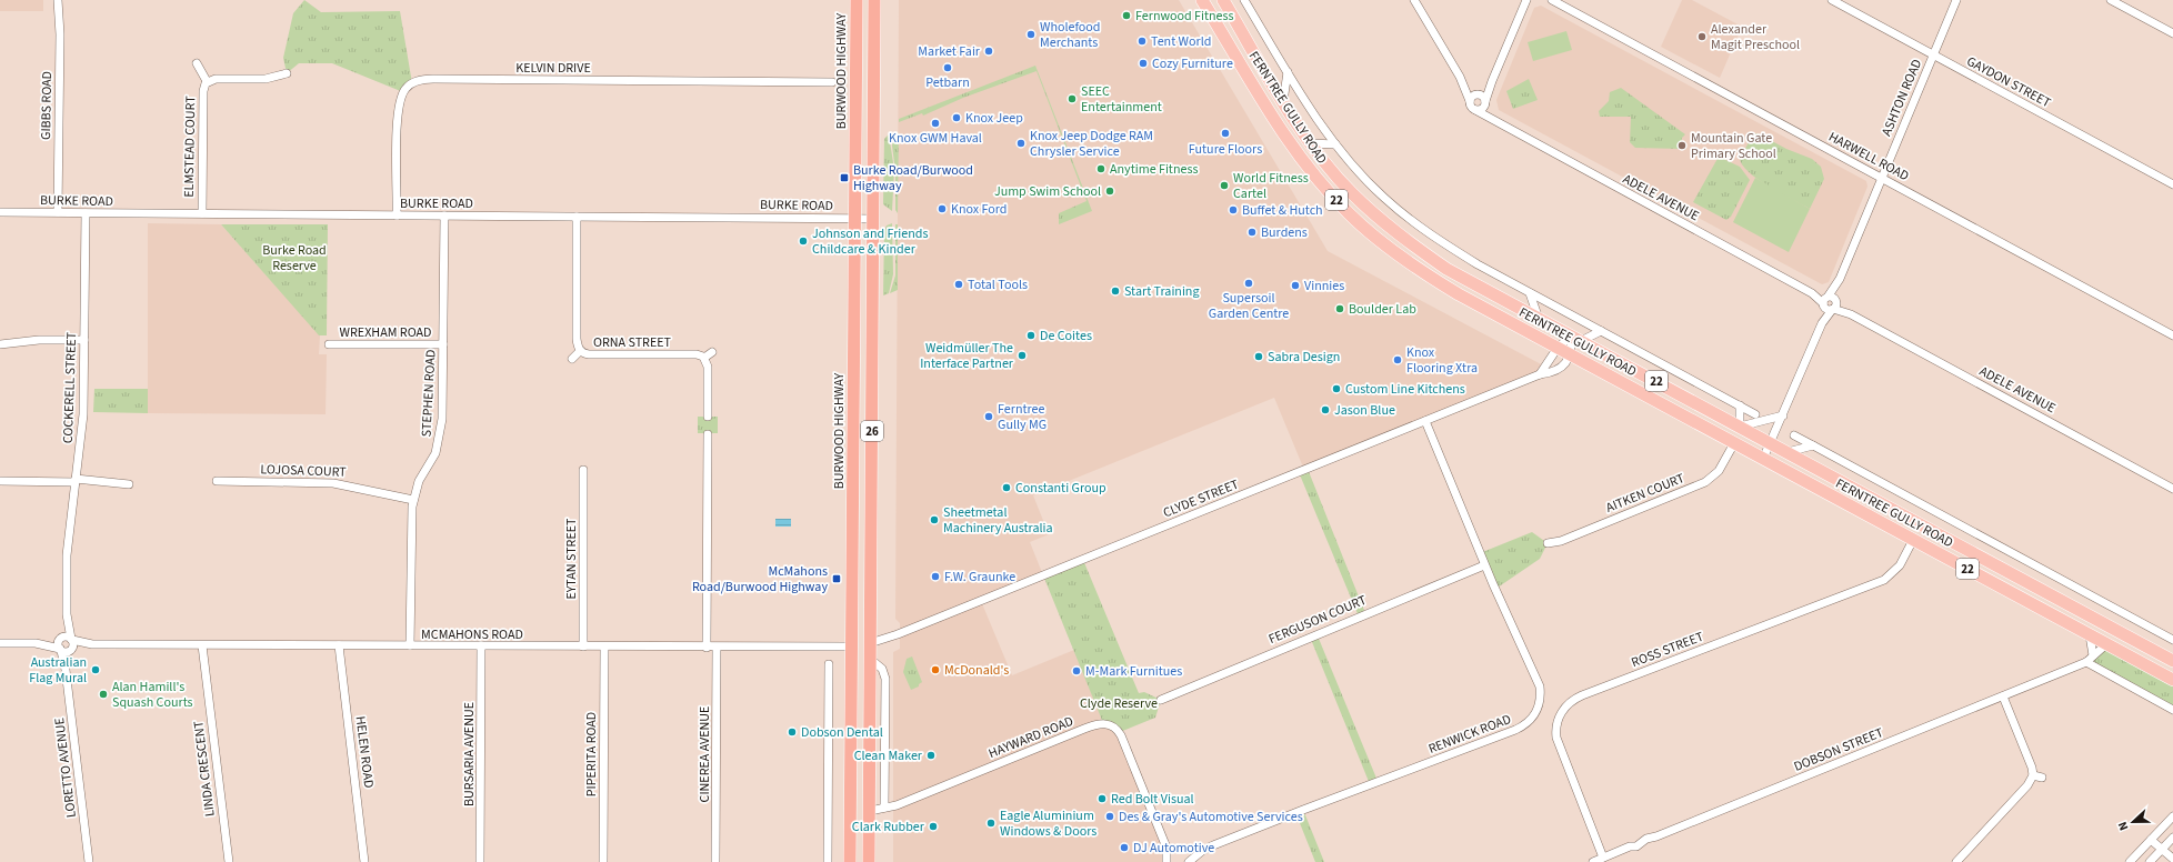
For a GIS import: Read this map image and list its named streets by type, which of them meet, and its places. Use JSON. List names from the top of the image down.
{
  "streets": {
    "highway": ["BURWOOD HIGHWAY", "26"],
    "main road": ["FERNTREE GULLY ROAD", "22"],
    "street": [
      "KELVIN DRIVE",
      "GAYDON STREET",
      "ASHTON ROAD",
      "GIBBS ROAD",
      "ELMSTEAD COURT",
      "HARWELL ROAD",
      "ADELE AVENUE",
      "BURKE ROAD",
      "WREXHAM ROAD",
      "ORNA STREET",
      "COCKERELL STREET",
      "STEPHEN ROAD",
      "LOJOSA COURT",
      "AITKEN COURT",
      "CLYDE STREET",
      "EYTAN STREET",
      "FERGUSON COURT",
      "MCMAHONS ROAD",
      "ROSS STREET",
      "RENWICK ROAD",
      "HAYWARD ROAD",
      "DOBSON STREET",
      "HELEN ROAD",
      "BURSARIA AVENUE",
      "PIPERITA ROAD",
      "CINEREA AVENUE",
      "LORETTO AVENUE",
      "LINDA CRESCENT"
    ]
  },
  "crossings": [
    ["KELVIN DRIVE", "BURKE ROAD"],
    ["BURWOOD HIGHWAY", "BURKE ROAD"],
    ["BURWOOD HIGHWAY", "MCMAHONS ROAD"],
    ["GAYDON STREET", "ASHTON ROAD"],
    ["ASHTON ROAD", "FERNTREE GULLY ROAD"],
    ["ASHTON ROAD", "HARWELL ROAD"],
    ["ASHTON ROAD", "ADELE AVENUE"],
    ["GIBBS ROAD", "BURKE ROAD"],
    ["FERNTREE GULLY ROAD", "AITKEN COURT"],
    ["FERNTREE GULLY ROAD", "CLYDE STREET"],
    ["FERNTREE GULLY ROAD", "ROSS STREET"],
    ["FERNTREE GULLY ROAD", "DOBSON STREET"],
    ["ELMSTEAD COURT", "BURKE ROAD"],
    ["BURKE ROAD", "ORNA STREET"],
    ["BURKE ROAD", "COCKERELL STREET"],
    ["BURKE ROAD", "STEPHEN ROAD"],
    ["BURKE ROAD", "26"],
    ["WREXHAM ROAD", "STEPHEN ROAD"],
    ["COCKERELL STREET", "MCMAHONS ROAD"],
    ["COCKERELL STREET", "LORETTO AVENUE"],
    ["STEPHEN ROAD", "LOJOSA COURT"],
    ["STEPHEN ROAD", "MCMAHONS ROAD"],
    ["26", "CLYDE STREET"],
    ["26", "HAYWARD ROAD"],
    ["CLYDE STREET", "RENWICK ROAD"],
    ["EYTAN STREET", "MCMAHONS ROAD"],
    ["FERGUSON COURT", "RENWICK ROAD"],
    ["MCMAHONS ROAD", "HELEN ROAD"],
    ["MCMAHONS ROAD", "BURSARIA AVENUE"],
    ["MCMAHONS ROAD", "PIPERITA ROAD"],
    ["MCMAHONS ROAD", "CINEREA AVENUE"],
    ["MCMAHONS ROAD", "LORETTO AVENUE"],
    ["MCMAHONS ROAD", "LINDA CRESCENT"],
    ["ROSS STREET", "DOBSON STREET"]
  ],
  "parks": ["Burke Road Reserve", "Clyde Reserve"],
  "places": {
    "other": [
      "Fernwood Fitness",
      "Wholefood Merchants",
      "Alexander Magit Preschool",
      "Tent World",
      "Market Fair",
      "Cozy Furniture",
      "Petbarn",
      "SEEC Entertainment",
      "Knox Jeep",
      "Knox GWM Haval",
      "Future Floors",
      "Knox Jeep Dodge RAM Chrysler Service",
      "Mountain Gate Primary School",
      "Anytime Fitness",
      "World Fitness Cartel",
      "Jump Swim School",
      "Knox Ford",
      "Buffet & Hutch",
      "Burdens",
      "Johnson and Friends Childcare & Kinder",
      "Supersoil Garden Centre",
      "Total Tools",
      "Vinnies",
      "Start Training",
      "Boulder Lab",
      "De Coites",
      "Weidmüller The Interface Partner",
      "Sabra Design",
      "Knox Flooring Xtra",
      "Custom Line Kitchens",
      "Jason Blue",
      "Ferntree Gully MG",
      "Constanti Group",
      "Sheetmetal Machinery Australia",
      "F.W. Graunke",
      "Australian Flag Mural",
      "McDonald's",
      "M-Mark Furnitues",
      "Alan Hamill's Squash Courts",
      "Dobson Dental",
      "Clean Maker",
      "Red Bolt Visual",
      "Des & Gray's Automotive Services",
      "Eagle Aluminium Windows & Doors",
      "Clark Rubber",
      "DJ Automotive"
    ],
    "transit": ["Burke Road/Burwood Highway", "McMahons Road/Burwood Highway"]
  },
  "north": "left"
}
